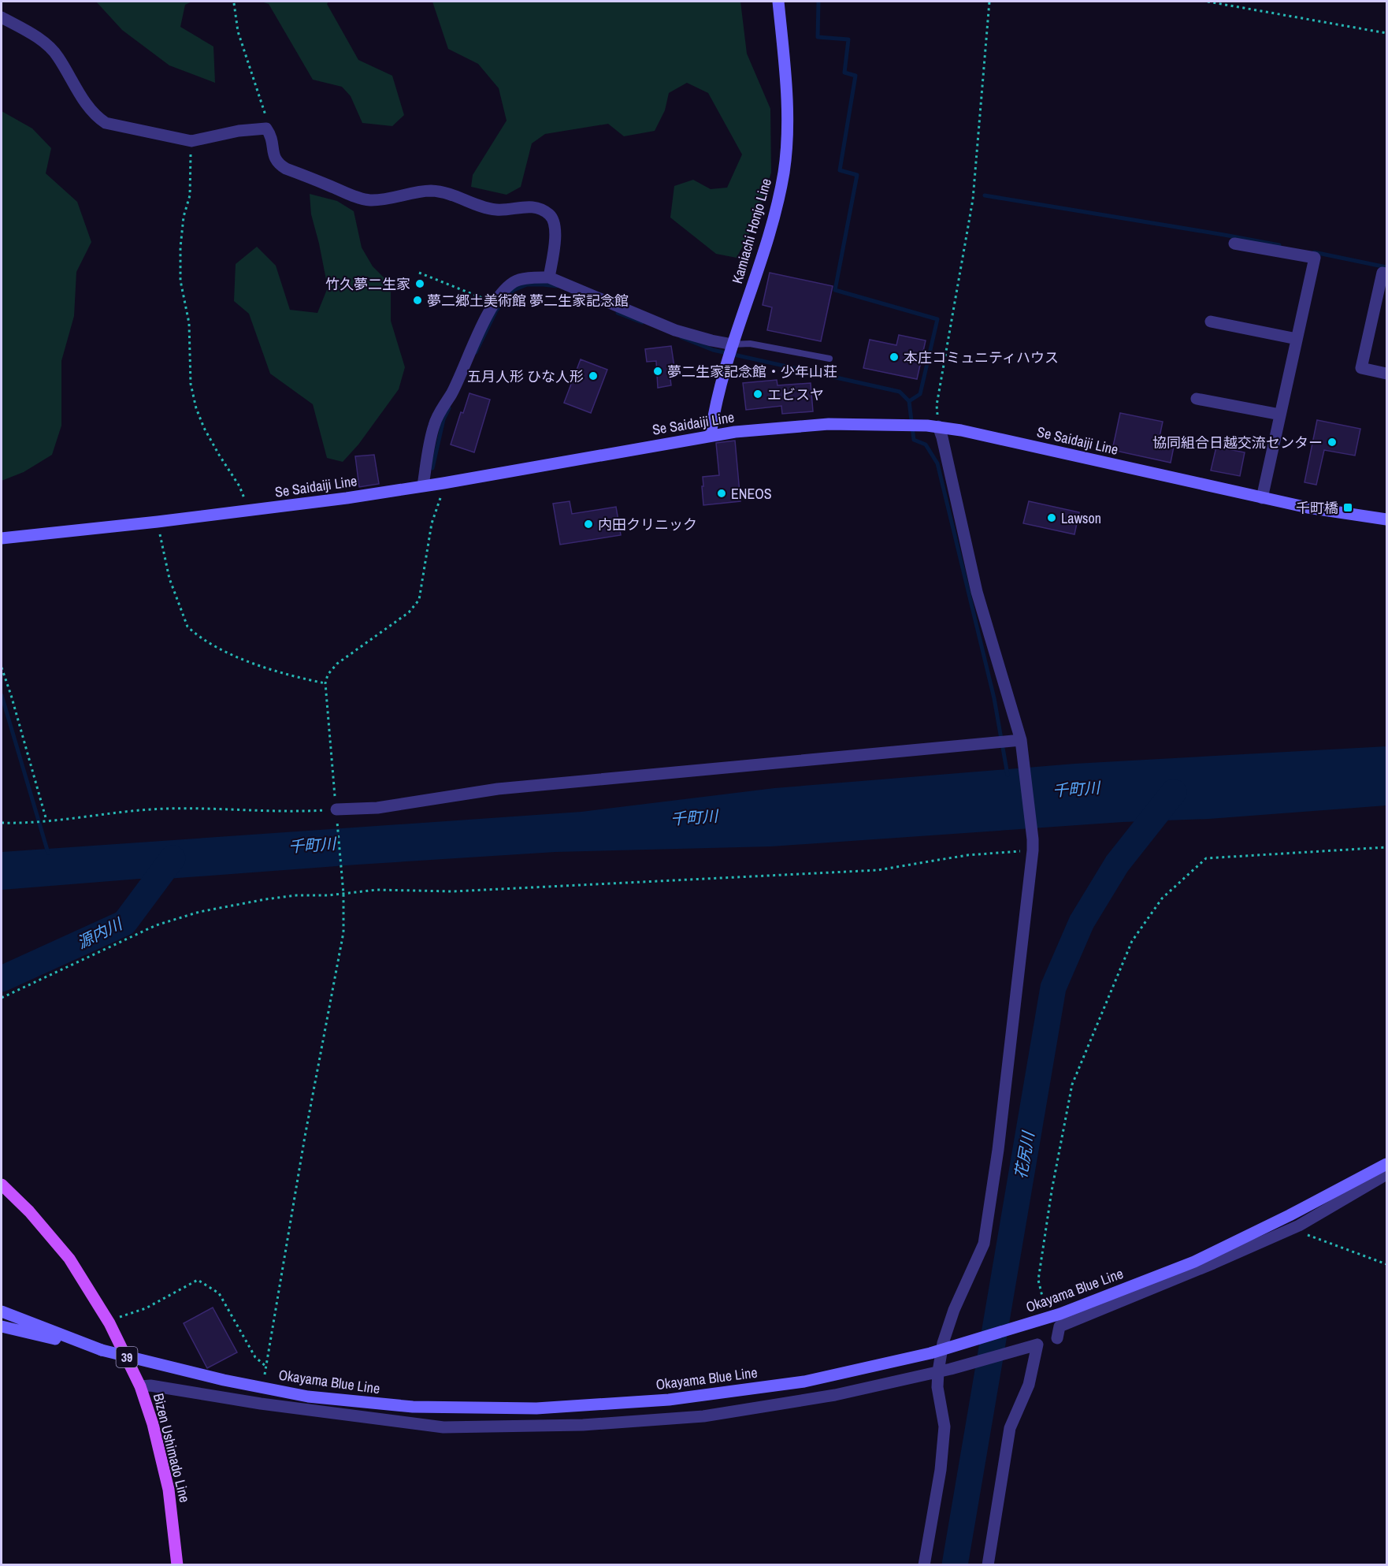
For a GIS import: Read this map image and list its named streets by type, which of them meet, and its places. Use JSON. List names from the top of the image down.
{
  "streets": {
    "main road": [
      "Kamiachi Honjo Line",
      "Se Saidaiji Line",
      "Okayama Blue Line",
      "39",
      "Bizen Ushimado Line"
    ]
  },
  "crossings": [
    ["Kamiachi Honjo Line", "Se Saidaiji Line"]
  ],
  "water": ["千町川", "源内川", "花尻川"],
  "places": {
    "other": [
      "竹久夢二生家",
      "夢二郷土美術館 夢二生家記念館",
      "本庄コミュニティハウス",
      "夢二生家記念館・少年山荘",
      "五月人形 ひな人形",
      "エビスヤ",
      "協同組合日越交流センター",
      "ENEOS",
      "Lawson",
      "内田クリニック"
    ],
    "transit": ["千町橋"]
  }
}
